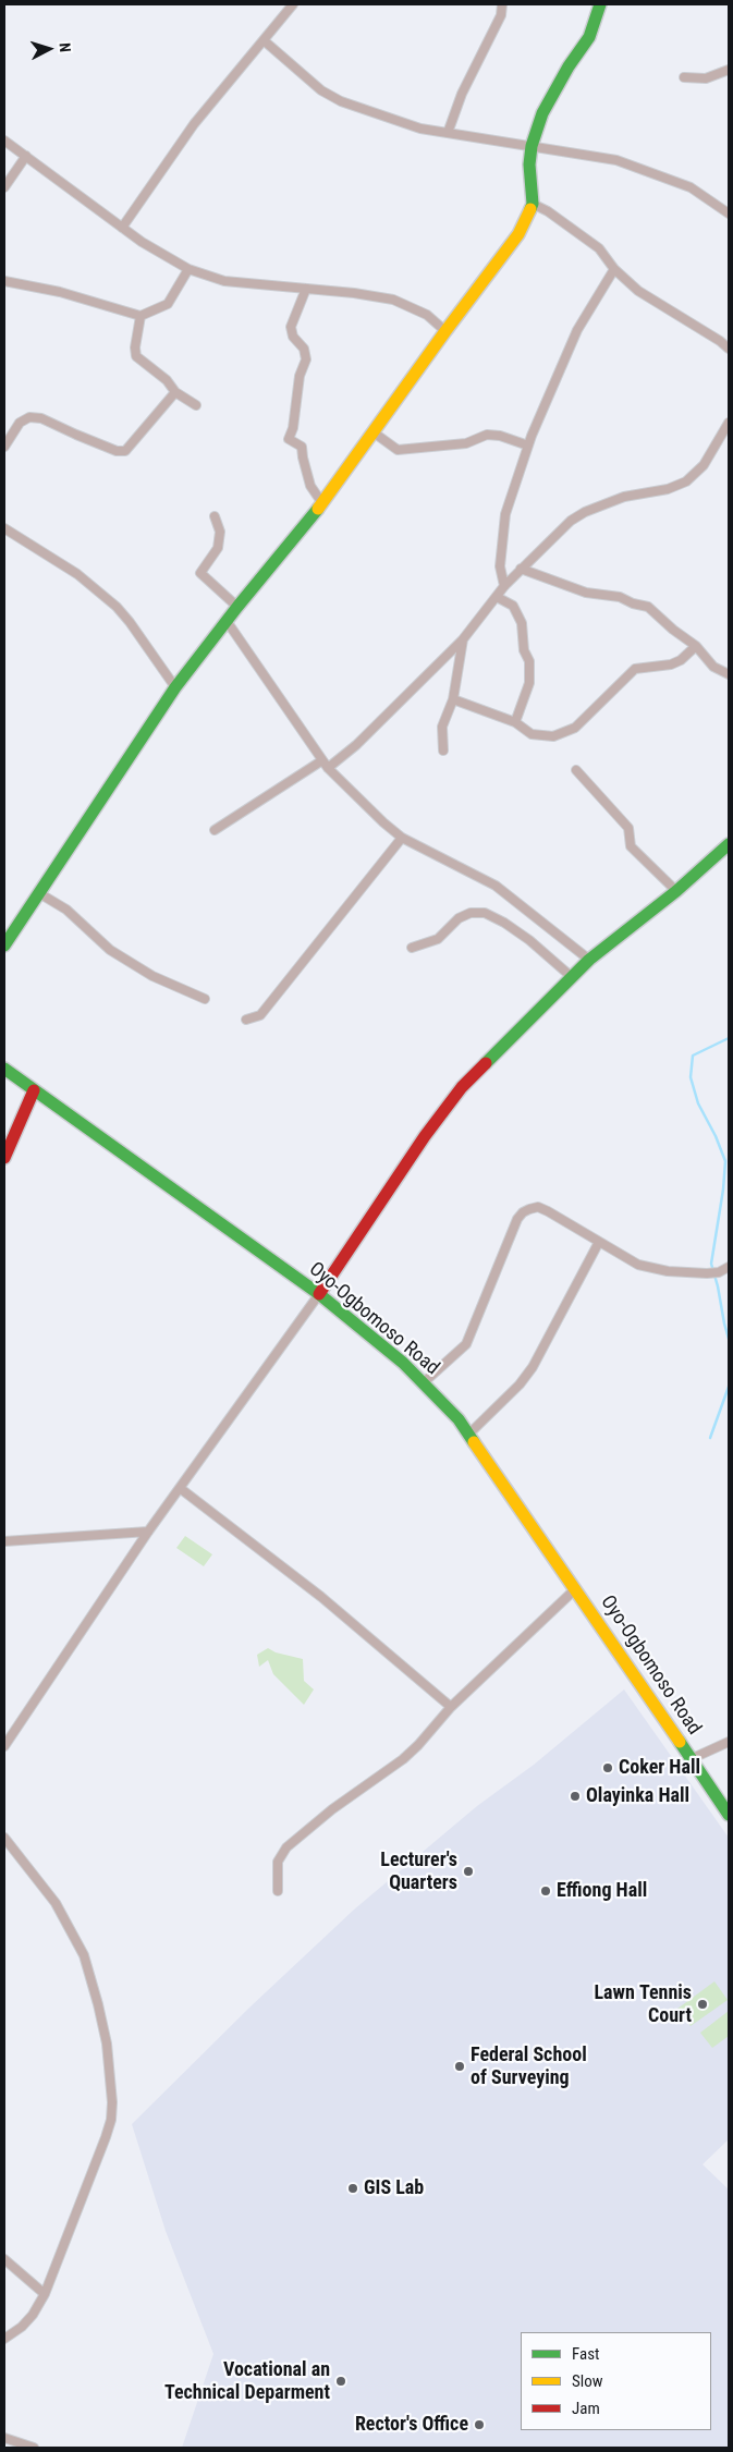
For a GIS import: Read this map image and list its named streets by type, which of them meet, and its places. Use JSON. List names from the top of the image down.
{
  "streets": {
    "main road": ["Oyo-Ogbomoso Road"]
  },
  "places": [
    "Coker Hall",
    "Olayinka Hall",
    "Lecturer's Quarters",
    "Effiong Hall",
    "Lawn Tennis Court",
    "Federal School of Surveying",
    "GIS Lab",
    "Vocational an Technical Deparment",
    "Rector's Office"
  ],
  "legend": ["Fast", "Slow", "Jam"],
  "north": "right"
}
